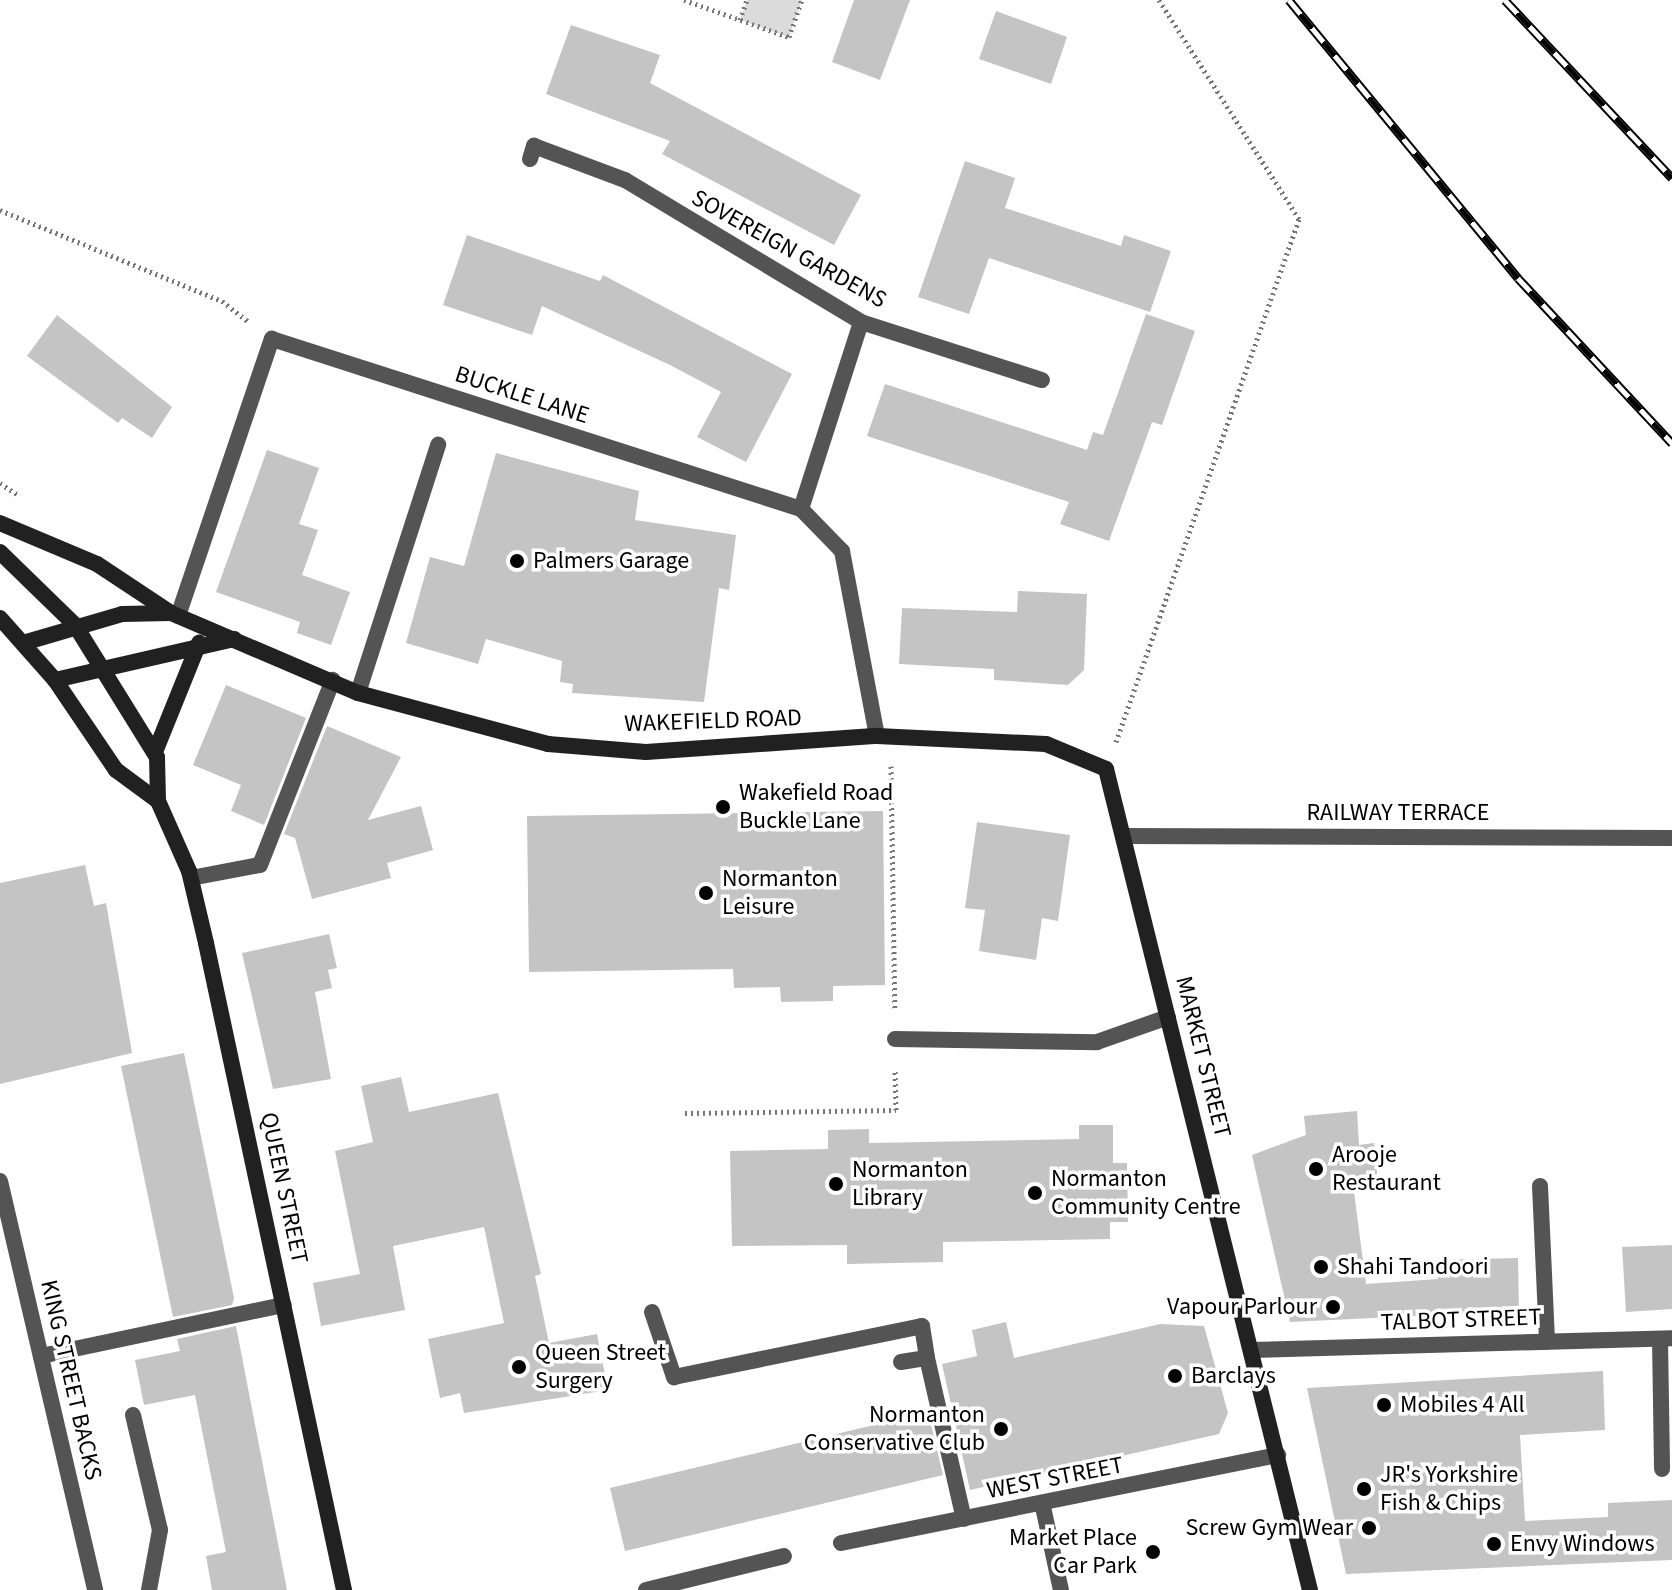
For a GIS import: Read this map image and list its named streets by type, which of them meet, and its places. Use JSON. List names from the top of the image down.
{
  "streets": {
    "street": [
      "SOVEREIGN GARDENS",
      "BUCKLE LANE",
      "WAKEFIELD ROAD",
      "RAILWAY TERRACE",
      "MARKET STREET",
      "QUEEN STREET",
      "TALBOT STREET",
      "KING STREET BACKS",
      "WEST STREET"
    ]
  },
  "crossings": [
    ["BUCKLE LANE", "WAKEFIELD ROAD"],
    ["WAKEFIELD ROAD", "MARKET STREET"],
    ["WAKEFIELD ROAD", "QUEEN STREET"],
    ["RAILWAY TERRACE", "MARKET STREET"],
    ["MARKET STREET", "TALBOT STREET"],
    ["MARKET STREET", "WEST STREET"]
  ],
  "places": [
    "Palmers Garage",
    "Wakefield Road Buckle Lane",
    "Normanton Leisure",
    "Arooje Restaurant",
    "Normanton Library",
    "Normanton Community Centre",
    "Shahi Tandoori",
    "Vapour Parlour",
    "Queen Street Surgery",
    "Barclays",
    "Mobiles 4 All",
    "Normanton Conservative Club",
    "JR's Yorkshire Fish & Chips",
    "Screw Gym Wear",
    "Envy Windows",
    "Market Place Car Park"
  ]
}
